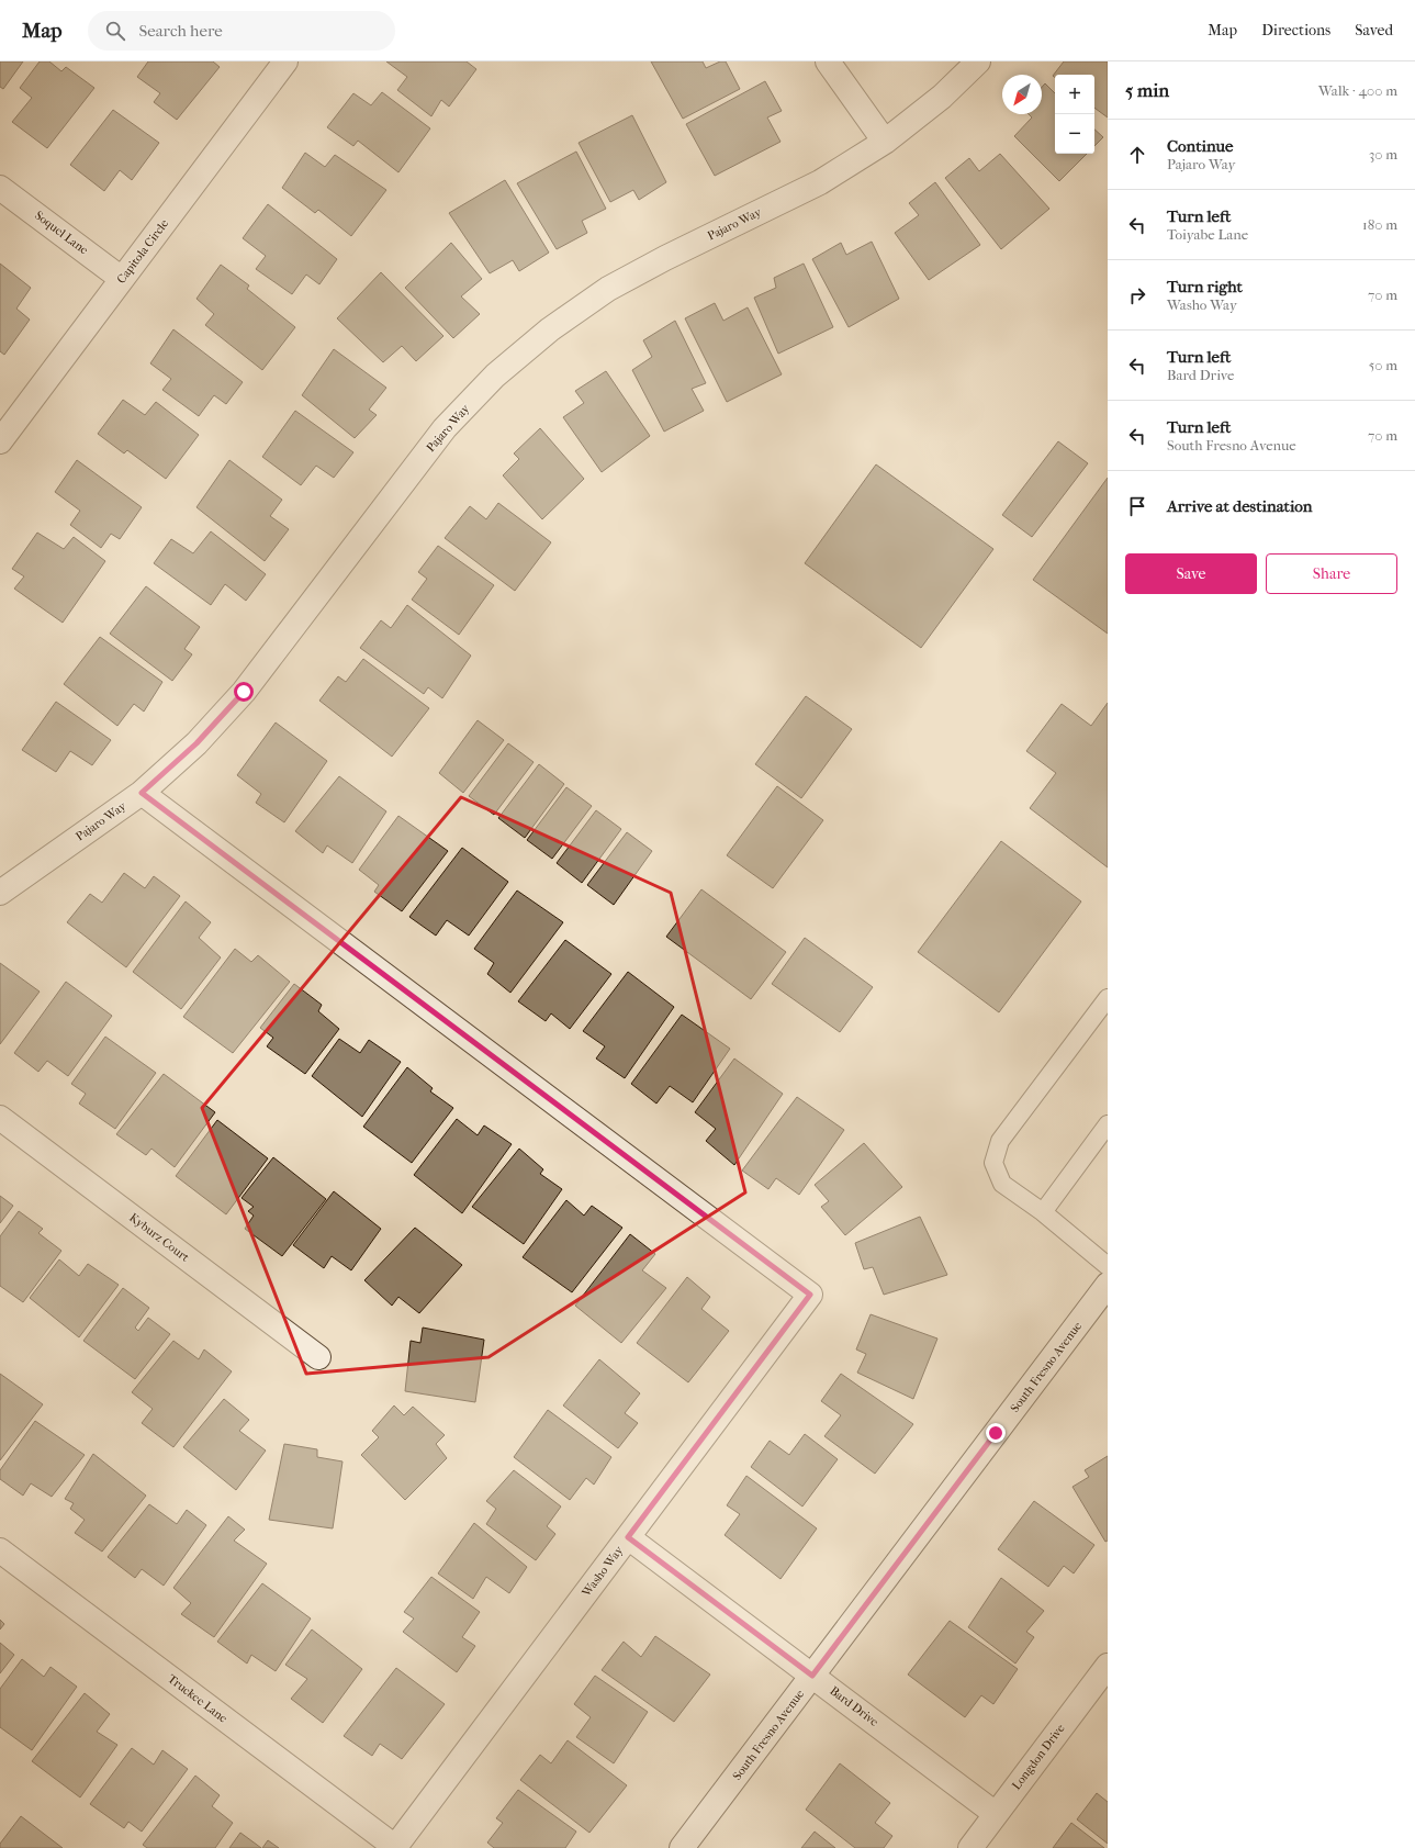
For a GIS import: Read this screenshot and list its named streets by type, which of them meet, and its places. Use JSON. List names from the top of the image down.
{
  "streets": {
    "street": [
      "Pajaro Way",
      "Soquel Lane",
      "Capitola Circle",
      "Kyburz Court",
      "South Fresno Avenue",
      "Washo Way",
      "Truckee Lane",
      "Bard Drive",
      "Longdon Drive"
    ]
  },
  "crossings": [
    ["Pajaro Way", "Washo Way"],
    ["Soquel Lane", "Capitola Circle"],
    ["South Fresno Avenue", "Bard Drive"],
    ["Washo Way", "Truckee Lane"],
    ["Washo Way", "Bard Drive"],
    ["Bard Drive", "Longdon Drive"]
  ],
  "north": "bottom left",
  "page": {
    "header": "Map",
    "search": "Search here",
    "nav": ["Map", "Directions", "Saved"],
    "heading": ["5 min", "Walk · 400 m"],
    "map_buttons": ["+", "−"],
    "list": [
      ["Continue", "Pajaro Way", "30 m"],
      ["Turn left", "Toiyabe Lane", "180 m"],
      ["Turn right", "Washo Way", "70 m"],
      ["Turn left", "Bard Drive", "50 m"],
      ["Turn left", "South Fresno Avenue", "70 m"],
      "Arrive at destination"
    ],
    "buttons": ["Save", "Share"]
  }
}
